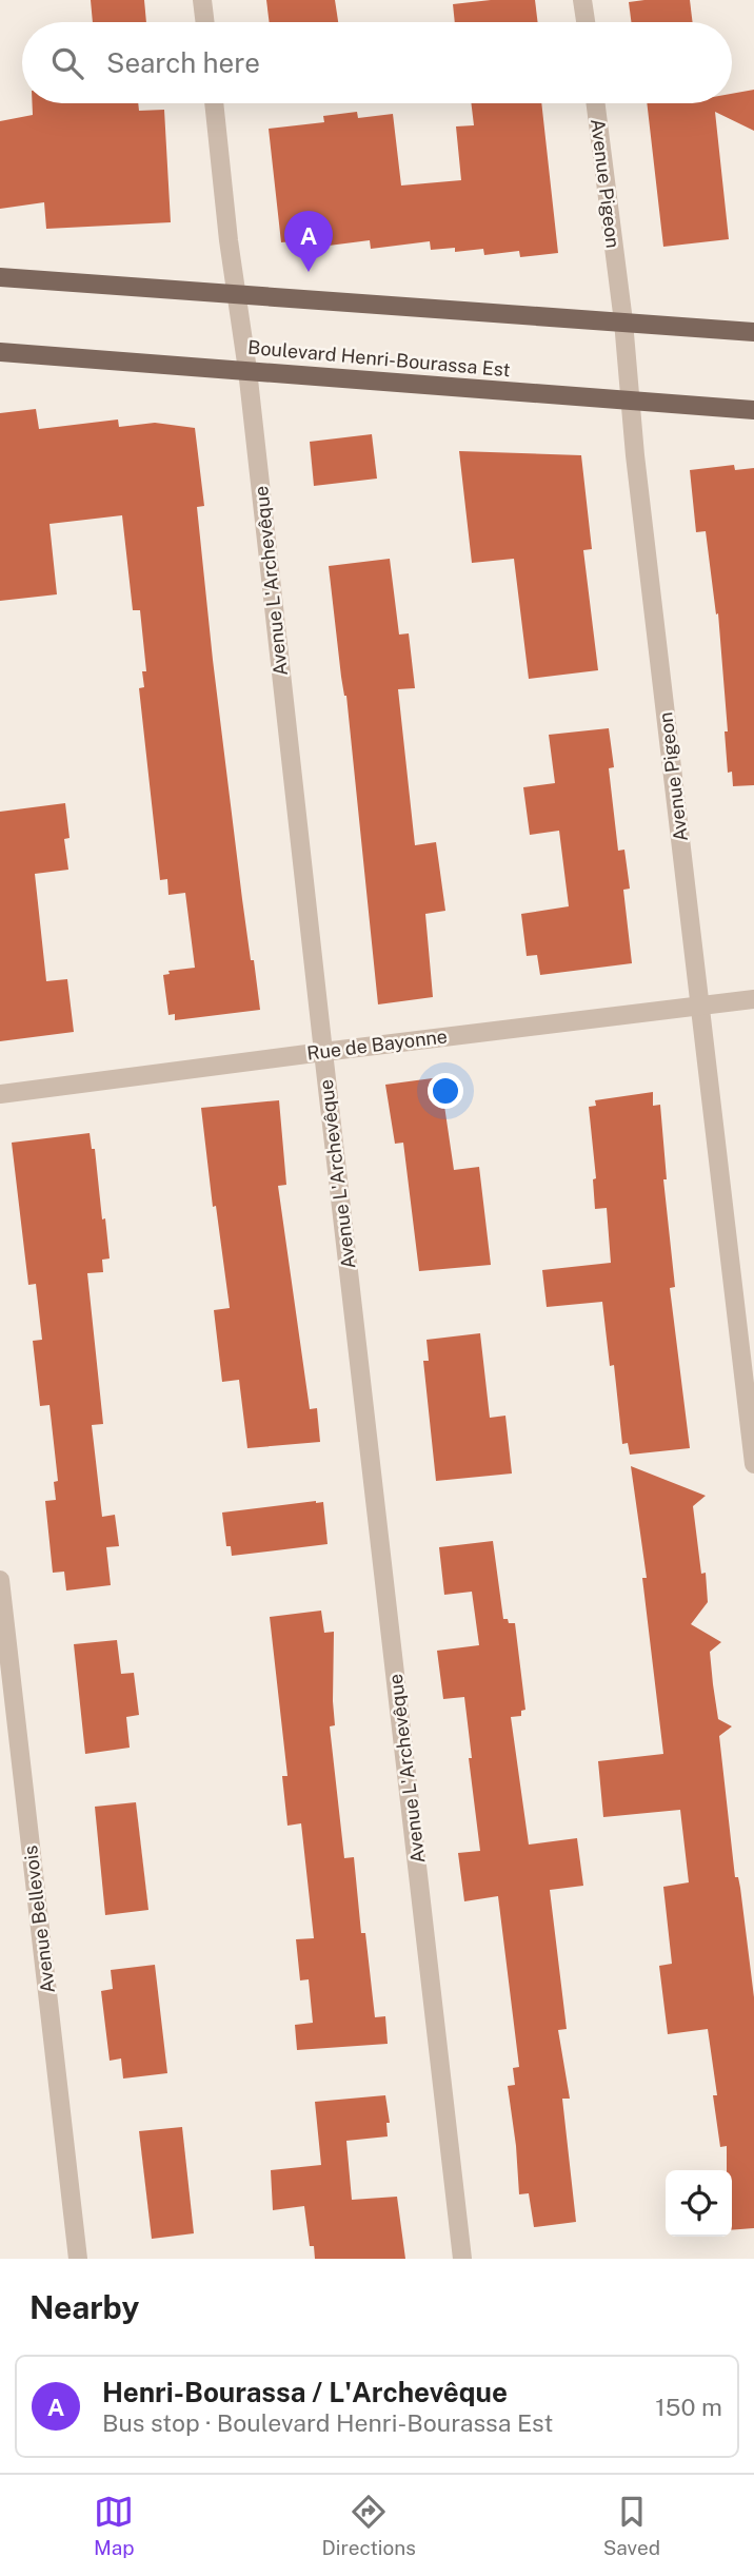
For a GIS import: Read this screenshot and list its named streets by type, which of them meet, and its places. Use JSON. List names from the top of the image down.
{
  "streets": {
    "main road": ["Boulevard Henri-Bourassa Est"],
    "street": [
      "Avenue Pigeon",
      "Avenue L'Archevêque",
      "Rue de Bayonne",
      "Avenue Bellevois"
    ]
  },
  "crossings": [
    ["Avenue Pigeon", "Boulevard Henri-Bourassa Est"],
    ["Avenue Pigeon", "Rue de Bayonne"],
    ["Boulevard Henri-Bourassa Est", "Avenue L'Archevêque"],
    ["Avenue L'Archevêque", "Rue de Bayonne"]
  ],
  "page": {
    "search": "Search here",
    "pins": "A",
    "heading": "Nearby",
    "list": [
      {
        "mark": "A",
        "name": "Henri-Bourassa / L'Archevêque",
        "note": "Bus stop · Boulevard Henri-Bourassa Est",
        "value": "150 m"
      }
    ],
    "nav": ["Map", "Directions", "Saved"]
  }
}
